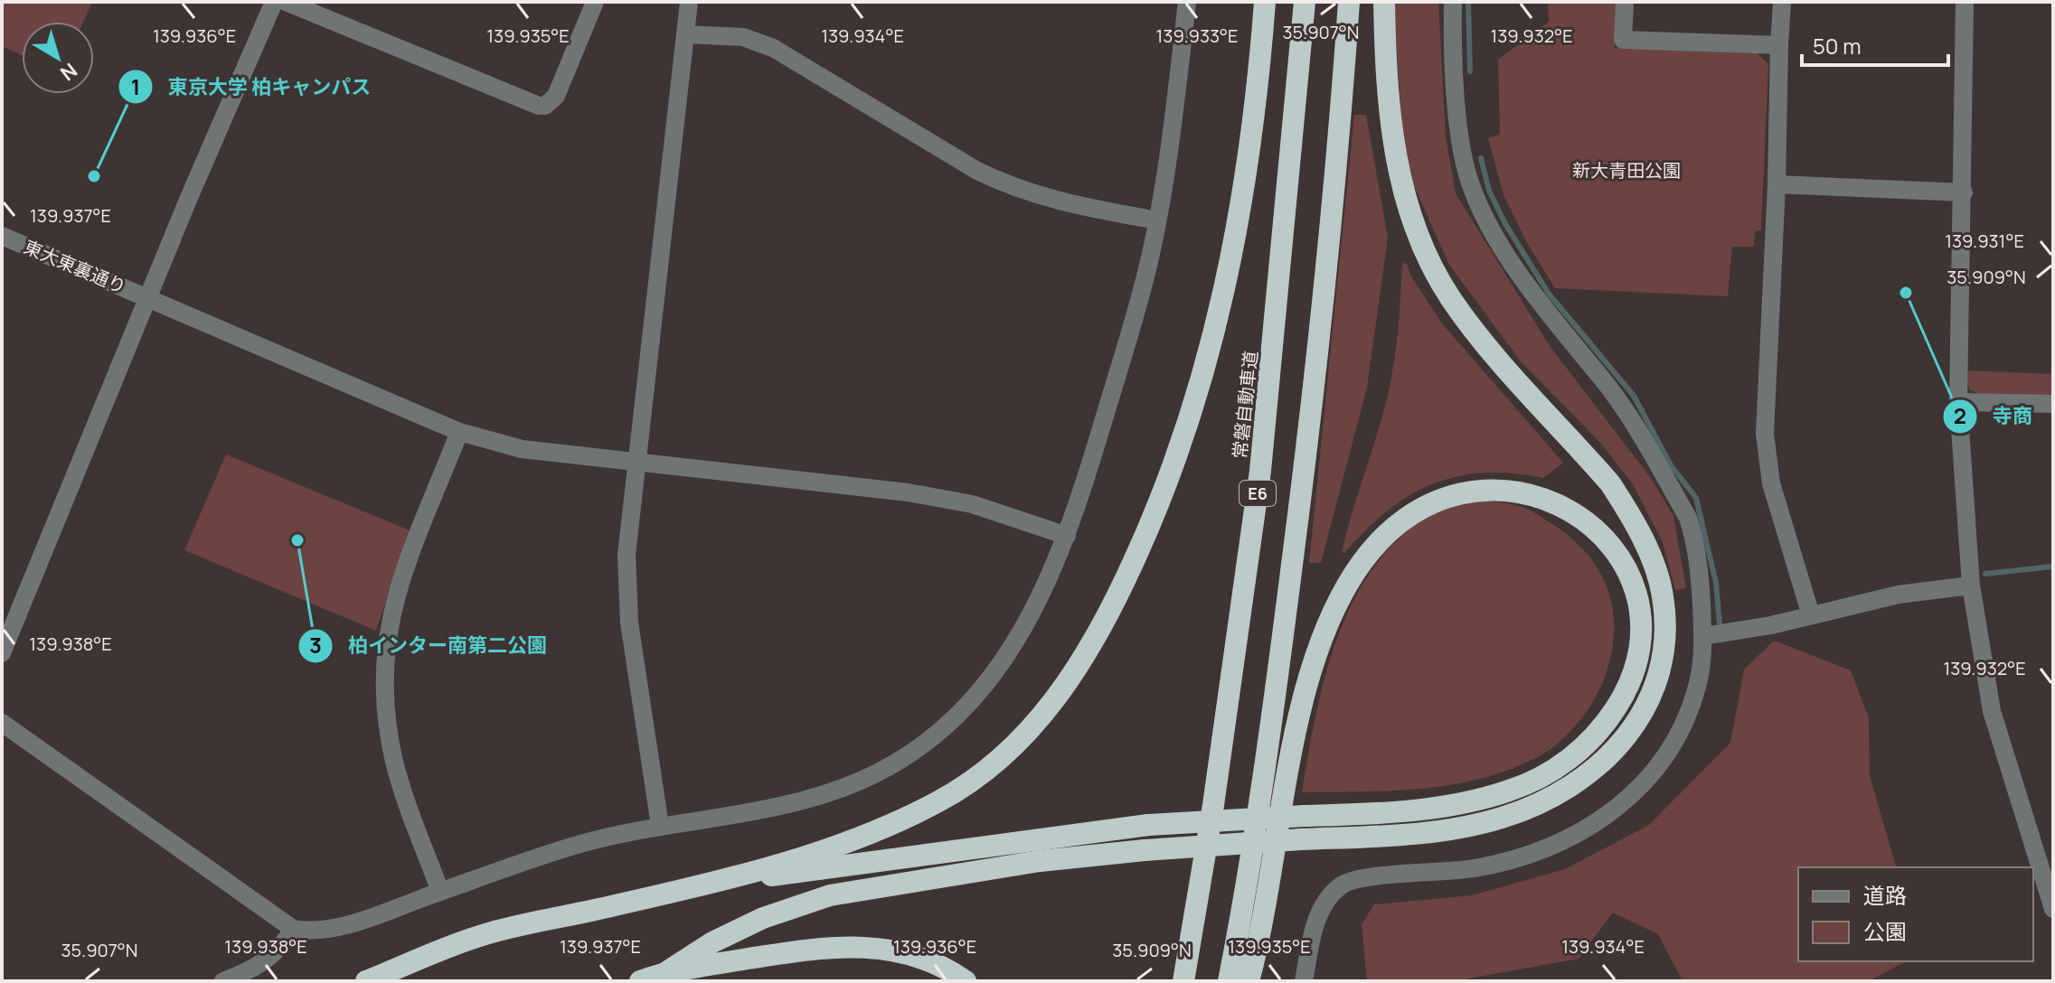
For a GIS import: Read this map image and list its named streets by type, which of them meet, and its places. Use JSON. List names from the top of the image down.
{
  "streets": {
    "highway": ["常磐自動車道", "E6"],
    "street": ["東大東裏通り"]
  },
  "parks": ["新大青田公園"],
  "places": ["東京大学 柏キャンパス", "寺商", "柏インター南第二公園"],
  "legend": ["道路", "公園"],
  "scale_bar": "50 m",
  "north": "bottom right",
  "coordinates": [
    "35.907°N",
    "139.936°E",
    "139.935°E",
    "139.934°E",
    "139.932°E",
    "139.933°E",
    "139.937°E",
    "139.931°E",
    "35.909°N",
    "139.938°E"
  ]
}
